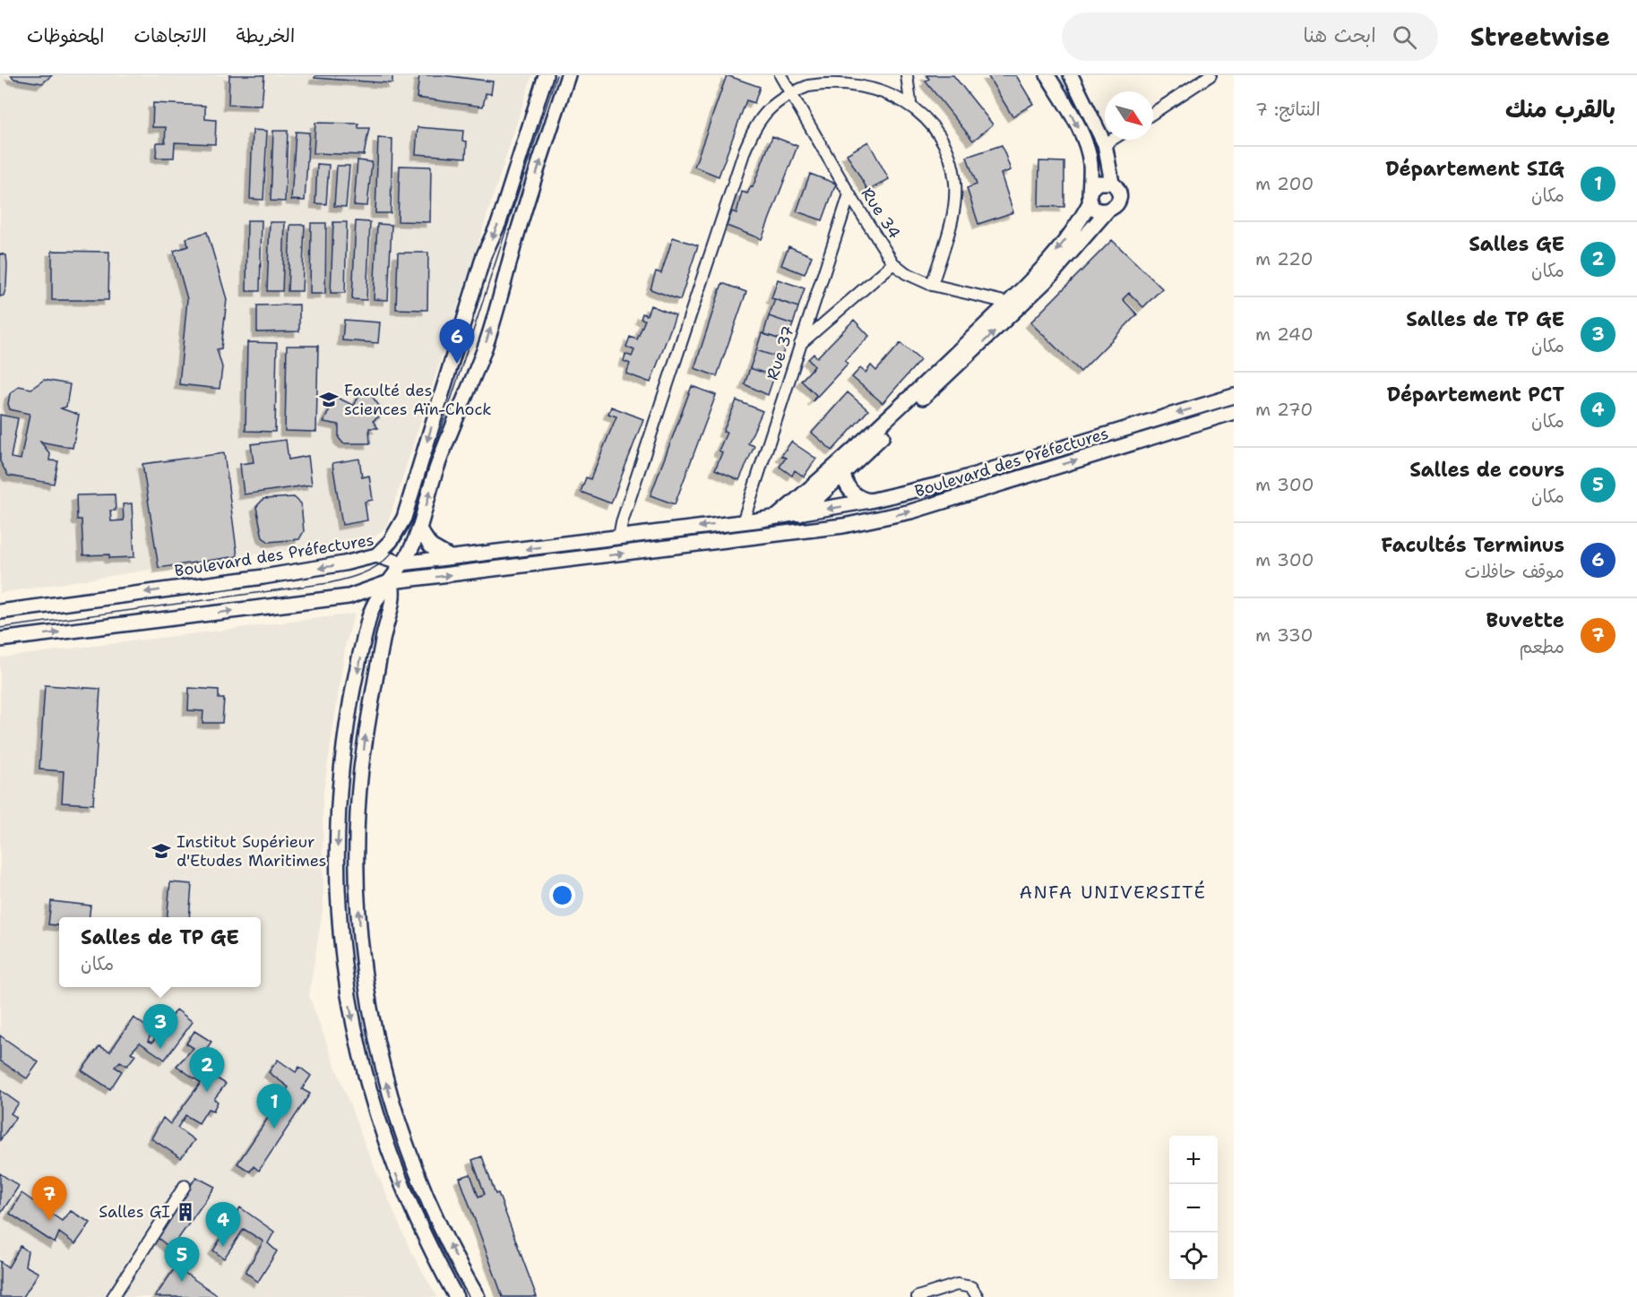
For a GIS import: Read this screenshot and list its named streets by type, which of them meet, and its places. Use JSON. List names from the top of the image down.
{
  "streets": {
    "street": ["Rue 34", "Rue 37", "Boulevard des Préfectures"]
  },
  "crossings": [
    ["Rue 34", "Rue 37"],
    ["Rue 34", "Boulevard des Préfectures"],
    ["Rue 37", "Boulevard des Préfectures"]
  ],
  "districts": ["ANFA UNIVERSITÉ"],
  "places": {
    "school or university": ["Faculté des sciences Aïn-Chock", "Institut Supérieur d'Etudes Maritimes"],
    "building": ["Salles GI"]
  },
  "north": "bottom right",
  "page": {
    "header": "Streetwise",
    "search": "ابحث هنا",
    "nav": ["الخريطة", "الاتجاهات", "المحفوظات"],
    "heading": ["بالقرب منك", "النتائج: 7"],
    "list": [
      {
        "mark": "1",
        "name": "Département SIG",
        "note": "مكان",
        "value": "200 m"
      },
      {
        "mark": "2",
        "name": "Salles GE",
        "note": "مكان",
        "value": "220 m"
      },
      {
        "mark": "3",
        "name": "Salles de TP GE",
        "note": "مكان",
        "value": "240 m"
      },
      {
        "mark": "4",
        "name": "Département PCT",
        "note": "مكان",
        "value": "270 m"
      },
      {
        "mark": "5",
        "name": "Salles de cours",
        "note": "مكان",
        "value": "300 m"
      },
      {
        "mark": "6",
        "name": "Facultés Terminus",
        "note": "موقف حافلات",
        "value": "300 m"
      },
      {
        "mark": "7",
        "name": "Buvette",
        "note": "مطعم",
        "value": "330 m"
      }
    ],
    "pins": [
      "6",
      "3",
      "2",
      "1",
      "7",
      "4",
      "5"
    ],
    "popup": ["Salles de TP GE", "مكان"],
    "map_buttons": ["+", "−"]
  }
}
